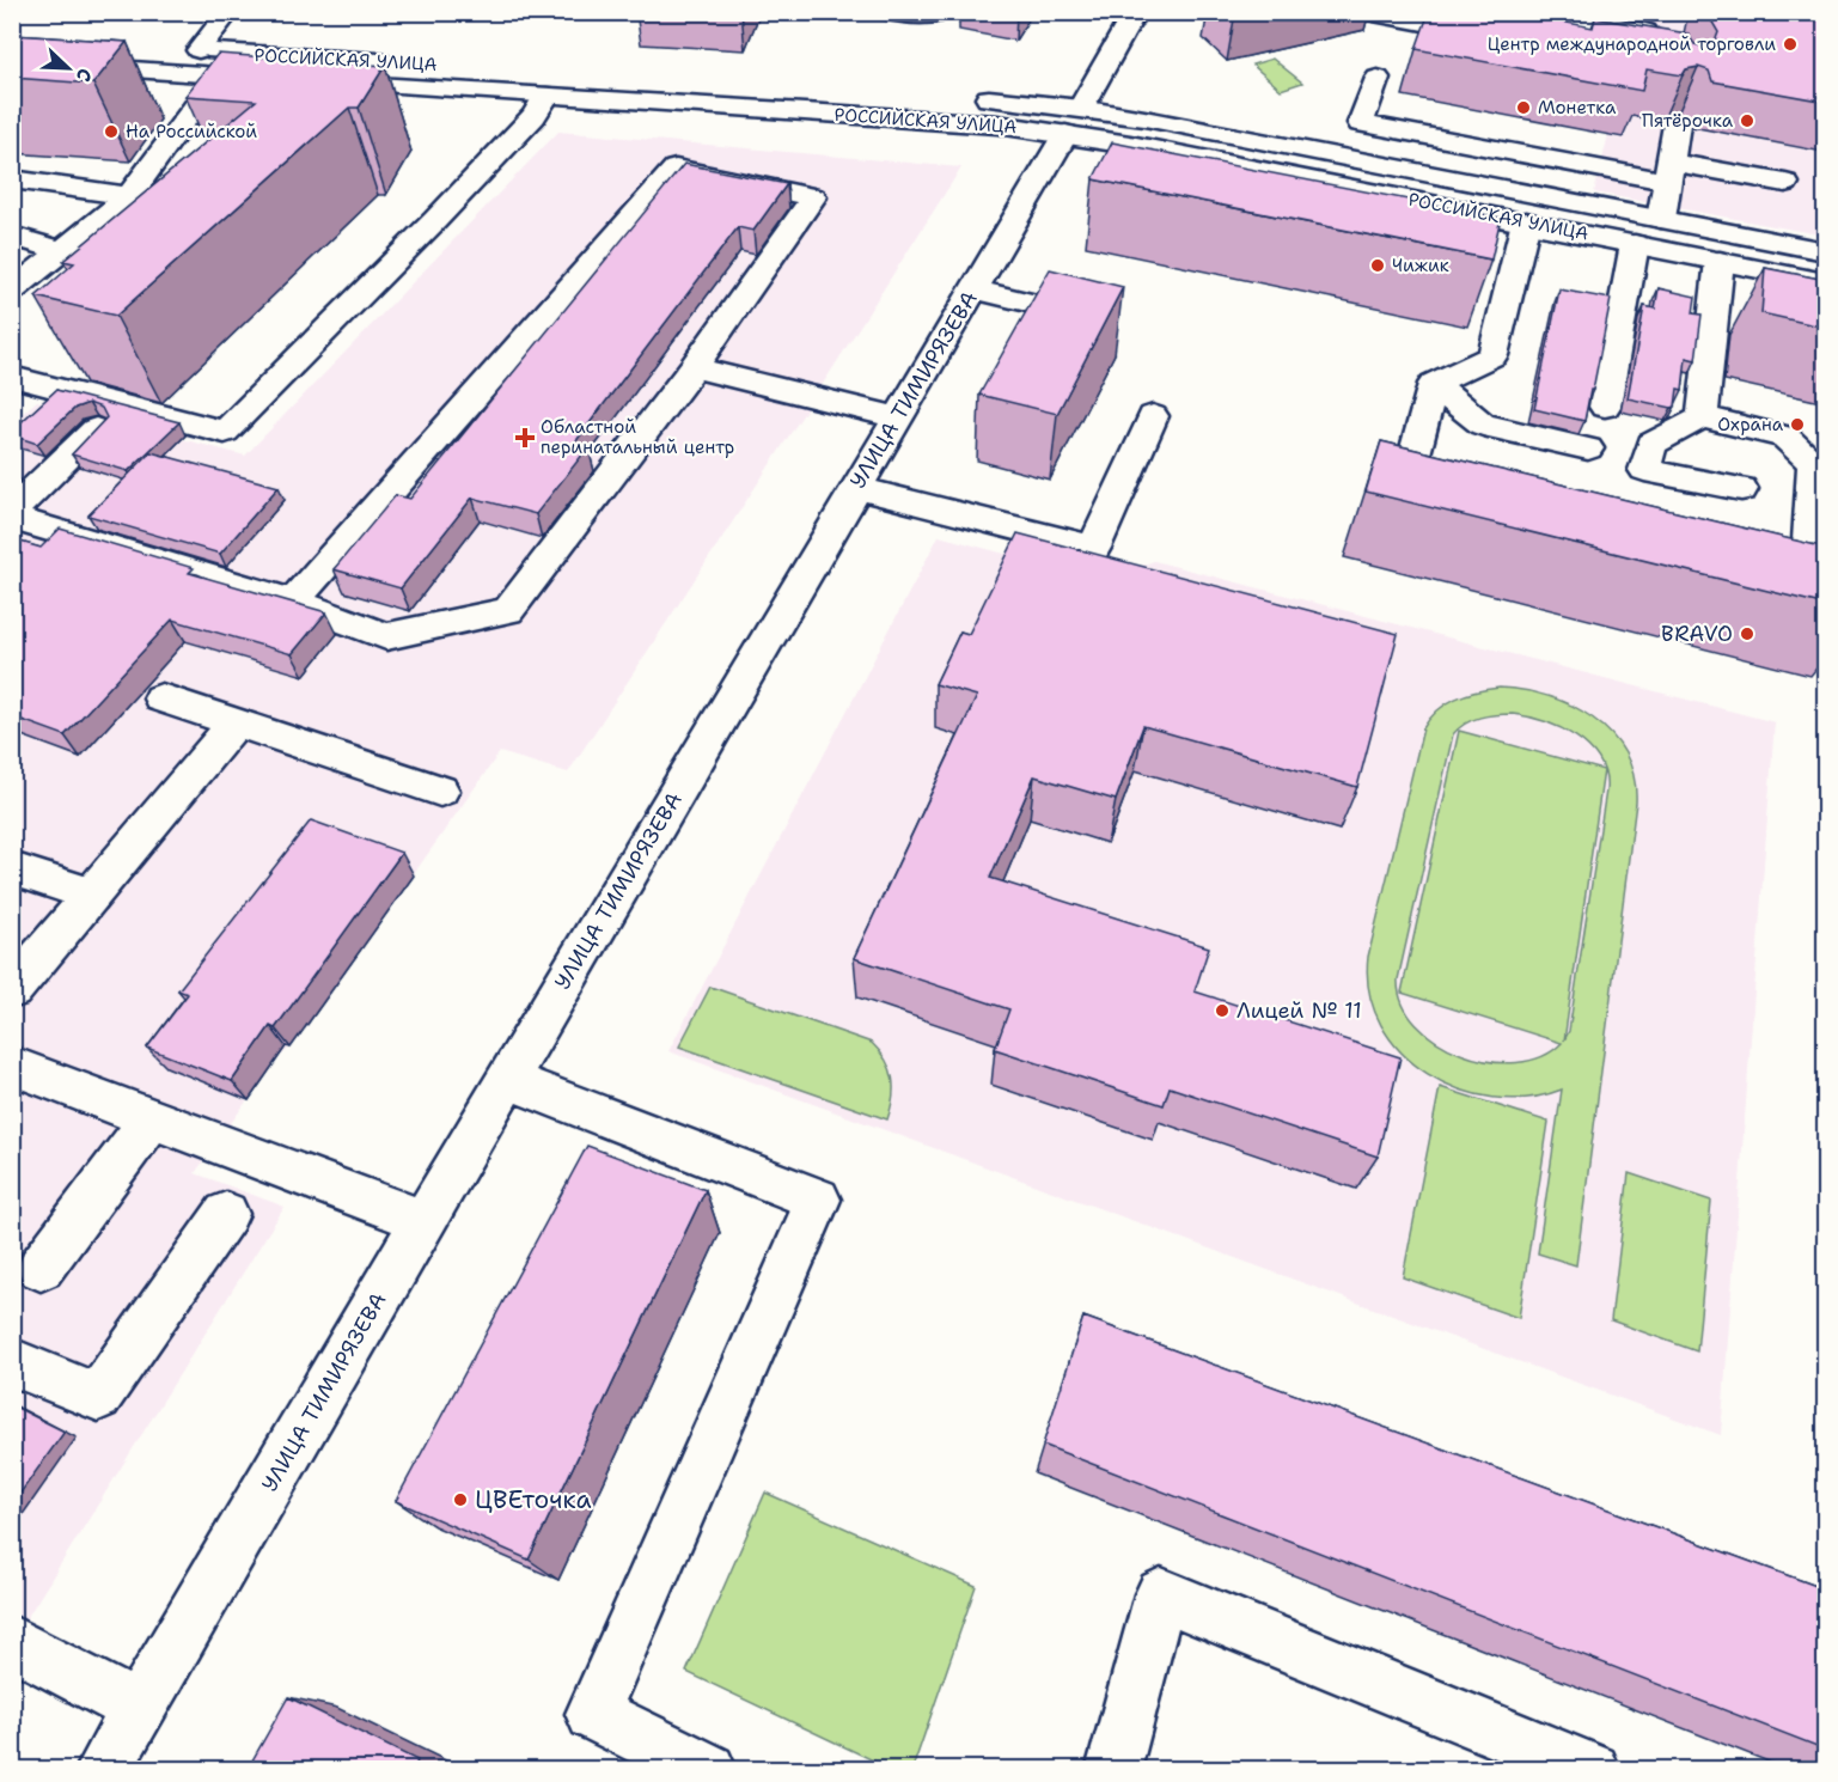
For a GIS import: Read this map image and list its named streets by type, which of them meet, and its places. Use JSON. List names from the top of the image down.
{
  "streets": {
    "main road": ["РОССИЙСКАЯ УЛИЦА", "УЛИЦА ТИМИРЯЗЕВА"]
  },
  "crossings": [
    ["РОССИЙСКАЯ УЛИЦА", "УЛИЦА ТИМИРЯЗЕВА"]
  ],
  "places": {
    "other": [
      "Центр международной торговли",
      "Монетка",
      "Пятёрочка",
      "На Российской",
      "Чижик",
      "Охрана",
      "BRAVO",
      "Лицей № 11",
      "ЦВЕточка"
    ],
    "health": ["Областной перинатальный центр"]
  },
  "north": "bottom right"
}
